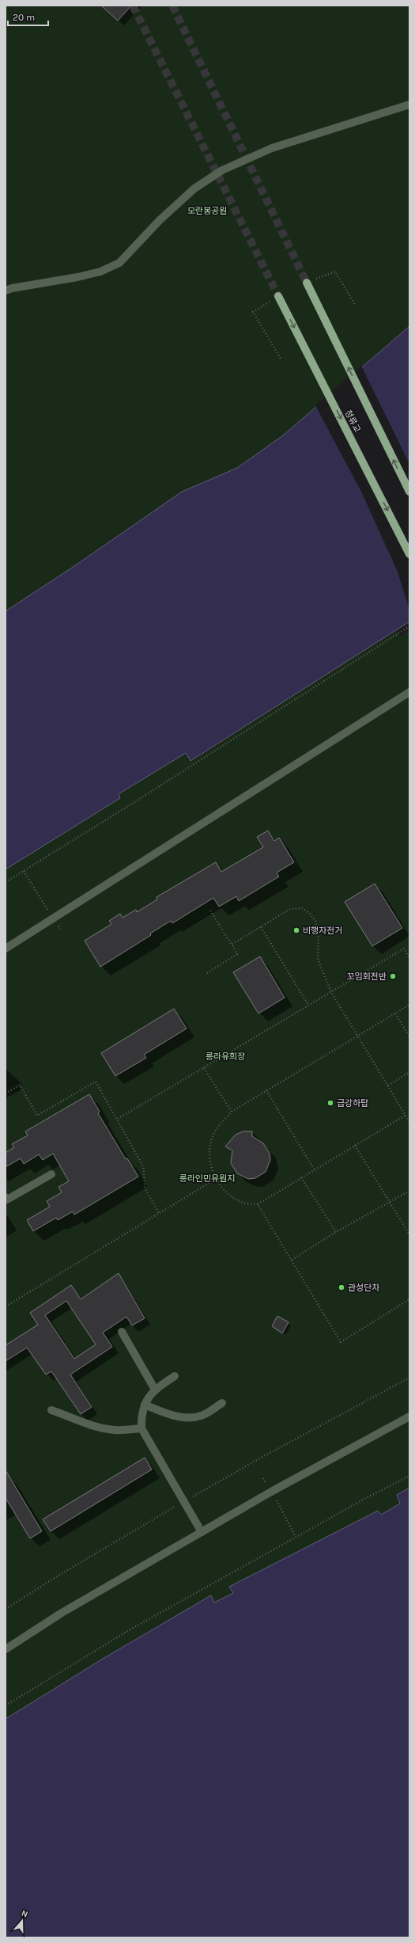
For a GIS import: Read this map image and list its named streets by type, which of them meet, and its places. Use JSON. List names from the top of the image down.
{
  "streets": {
    "main road": ["청류교"]
  },
  "parks": ["모란봉공원", "릉라유희장", "릉라인민유원지"],
  "places": [
    "비행자전거",
    "꼬임회전반",
    "급강하탑",
    "관성단차"
  ],
  "scale_bar": "20 m",
  "north": "top"
}
